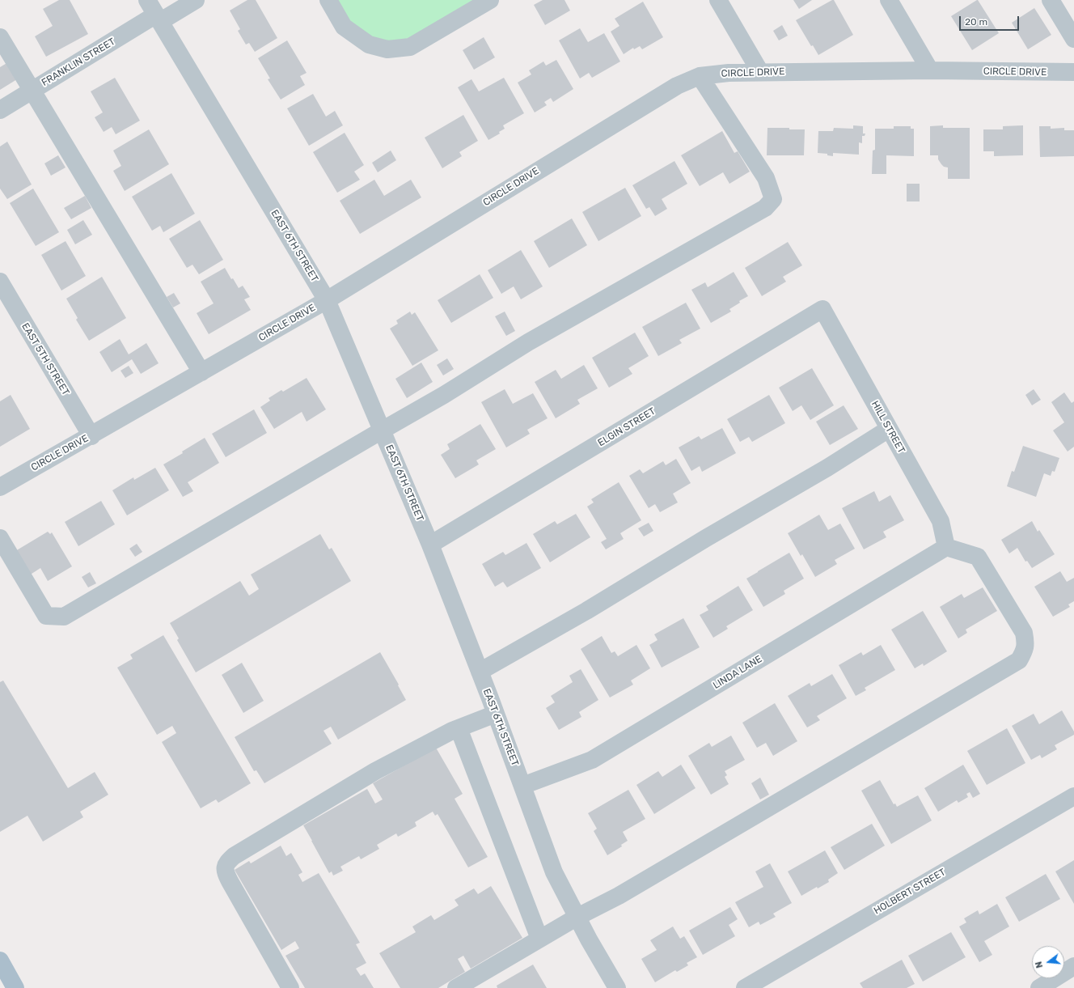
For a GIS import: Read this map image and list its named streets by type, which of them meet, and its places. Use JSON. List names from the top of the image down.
{
  "streets": {
    "street": [
      "FRANKLIN STREET",
      "CIRCLE DRIVE",
      "EAST 6TH STREET",
      "EAST 5TH STREET",
      "ELGIN STREET",
      "HILL STREET",
      "LINDA LANE",
      "HOLBERT STREET"
    ]
  },
  "crossings": [
    ["FRANKLIN STREET", "EAST 6TH STREET"],
    ["CIRCLE DRIVE", "EAST 6TH STREET"],
    ["CIRCLE DRIVE", "EAST 5TH STREET"],
    ["EAST 6TH STREET", "ELGIN STREET"],
    ["EAST 6TH STREET", "LINDA LANE"],
    ["ELGIN STREET", "HILL STREET"],
    ["HILL STREET", "LINDA LANE"]
  ],
  "scale_bar": "20 m",
  "north": "left"
}
